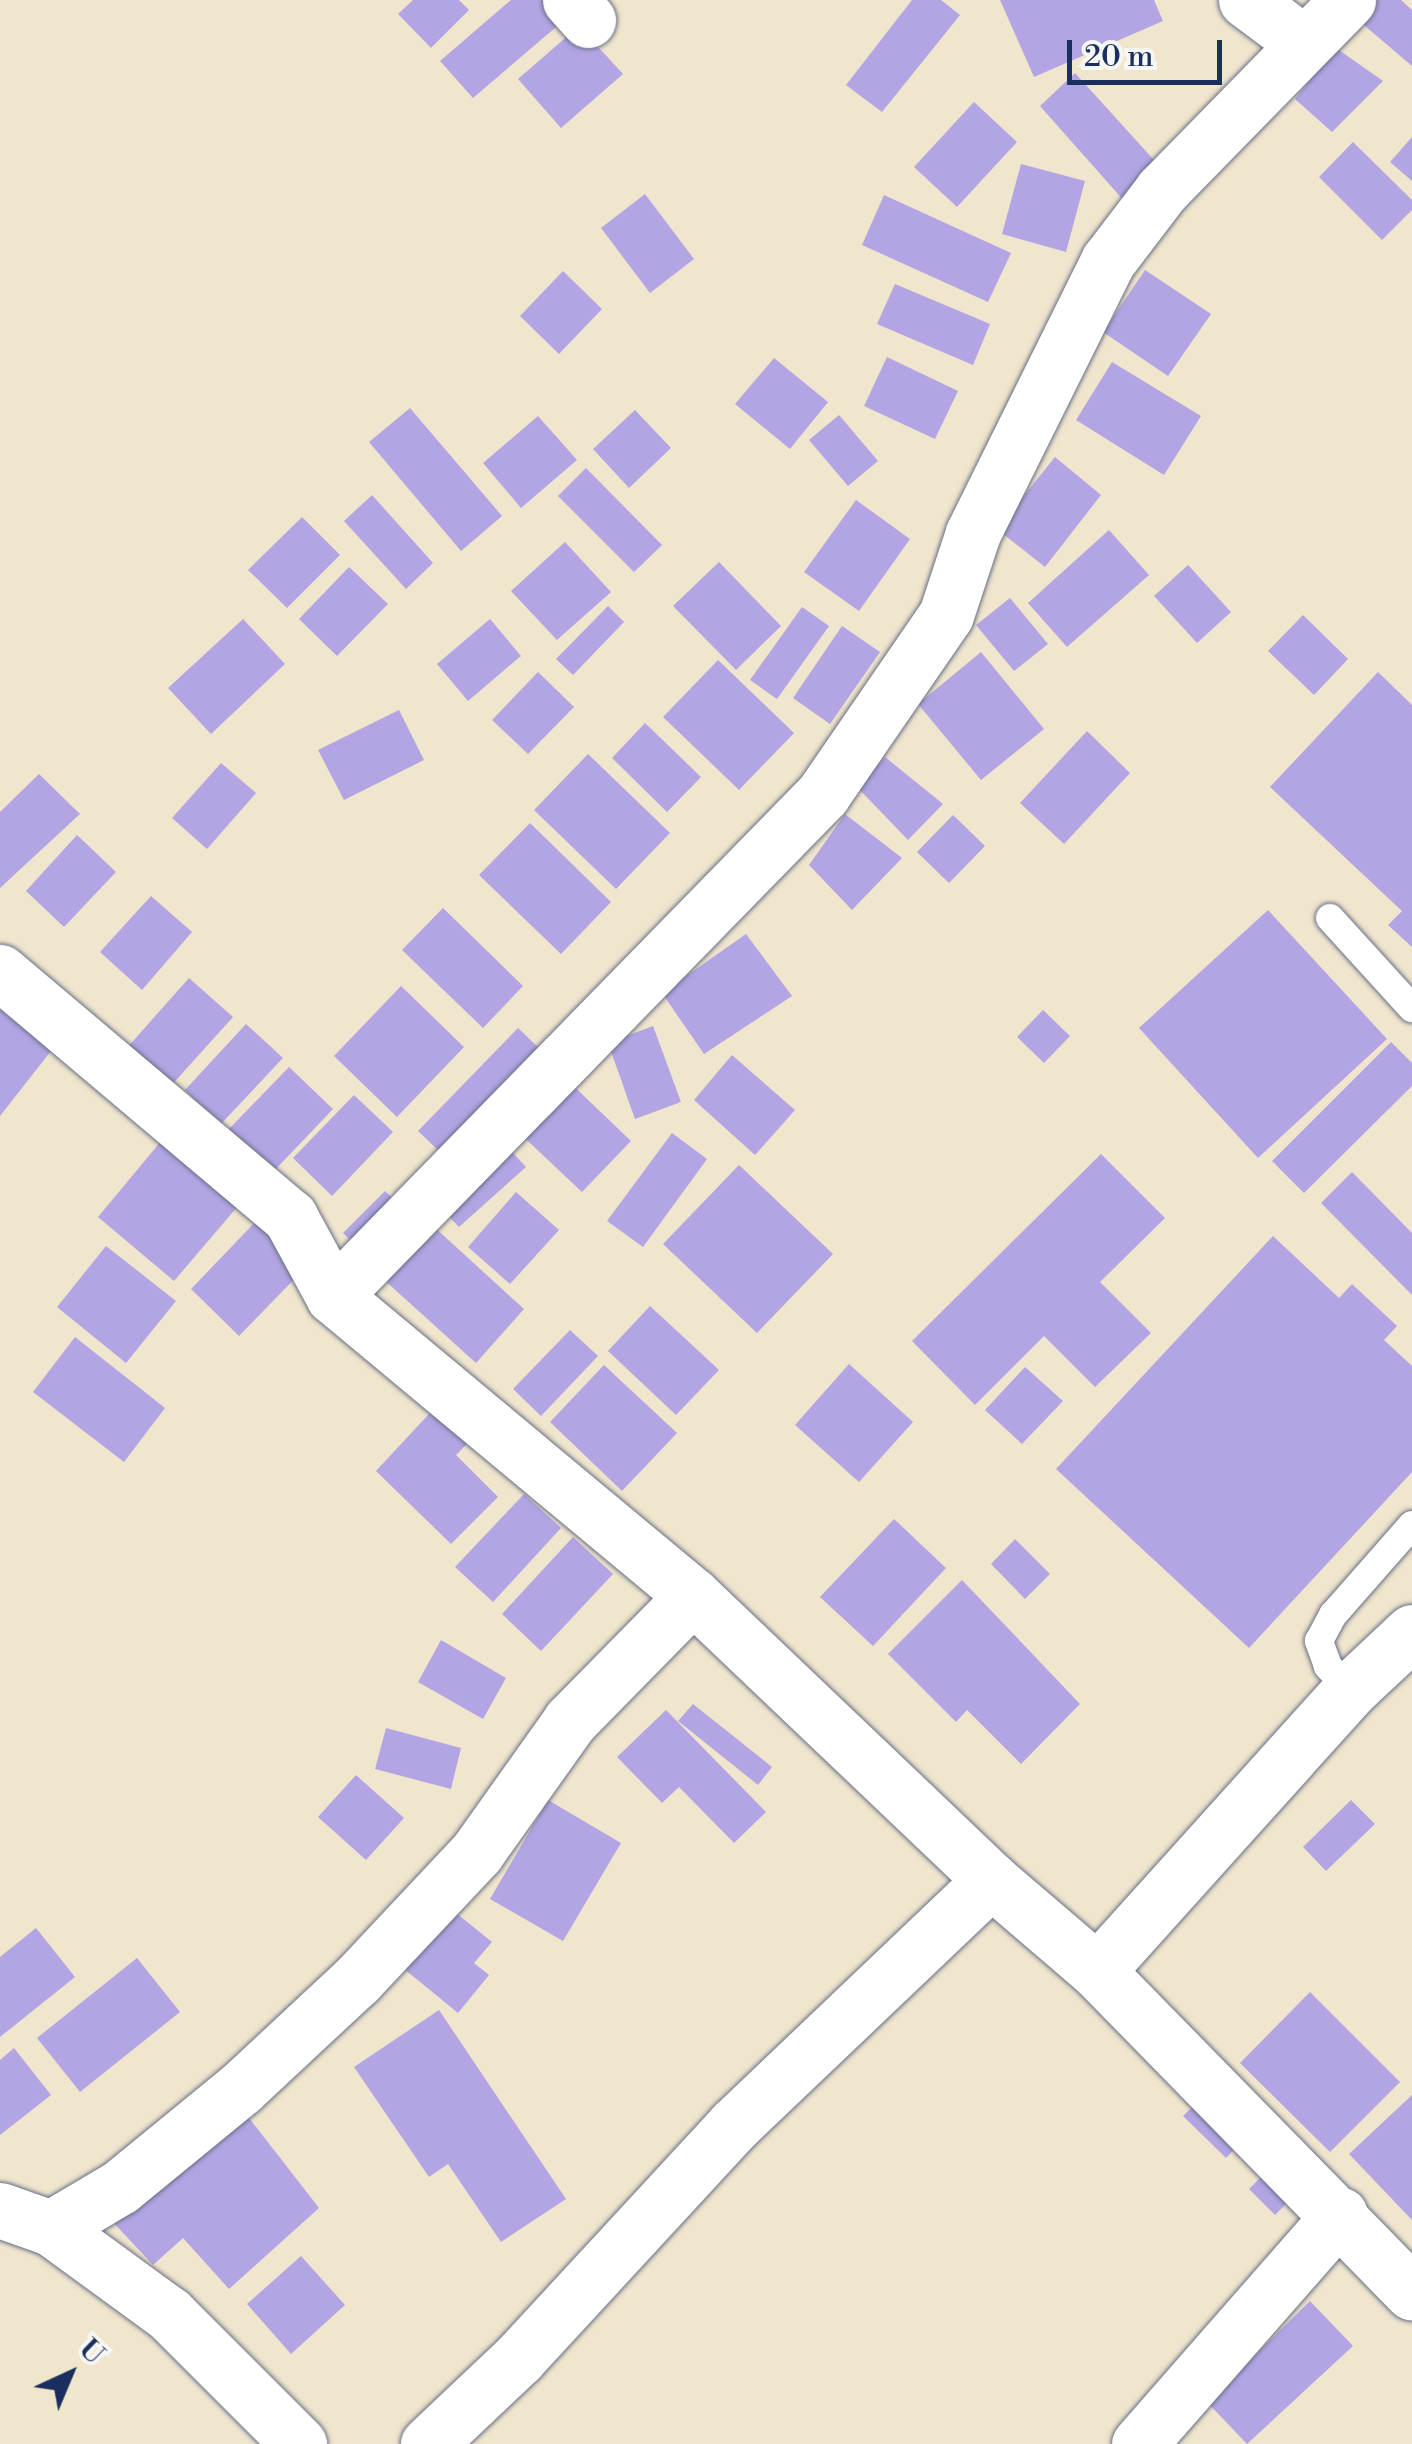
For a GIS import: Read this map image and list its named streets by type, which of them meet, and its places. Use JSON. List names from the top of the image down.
{
  "scale_bar": "20 m",
  "north": "top right"
}
